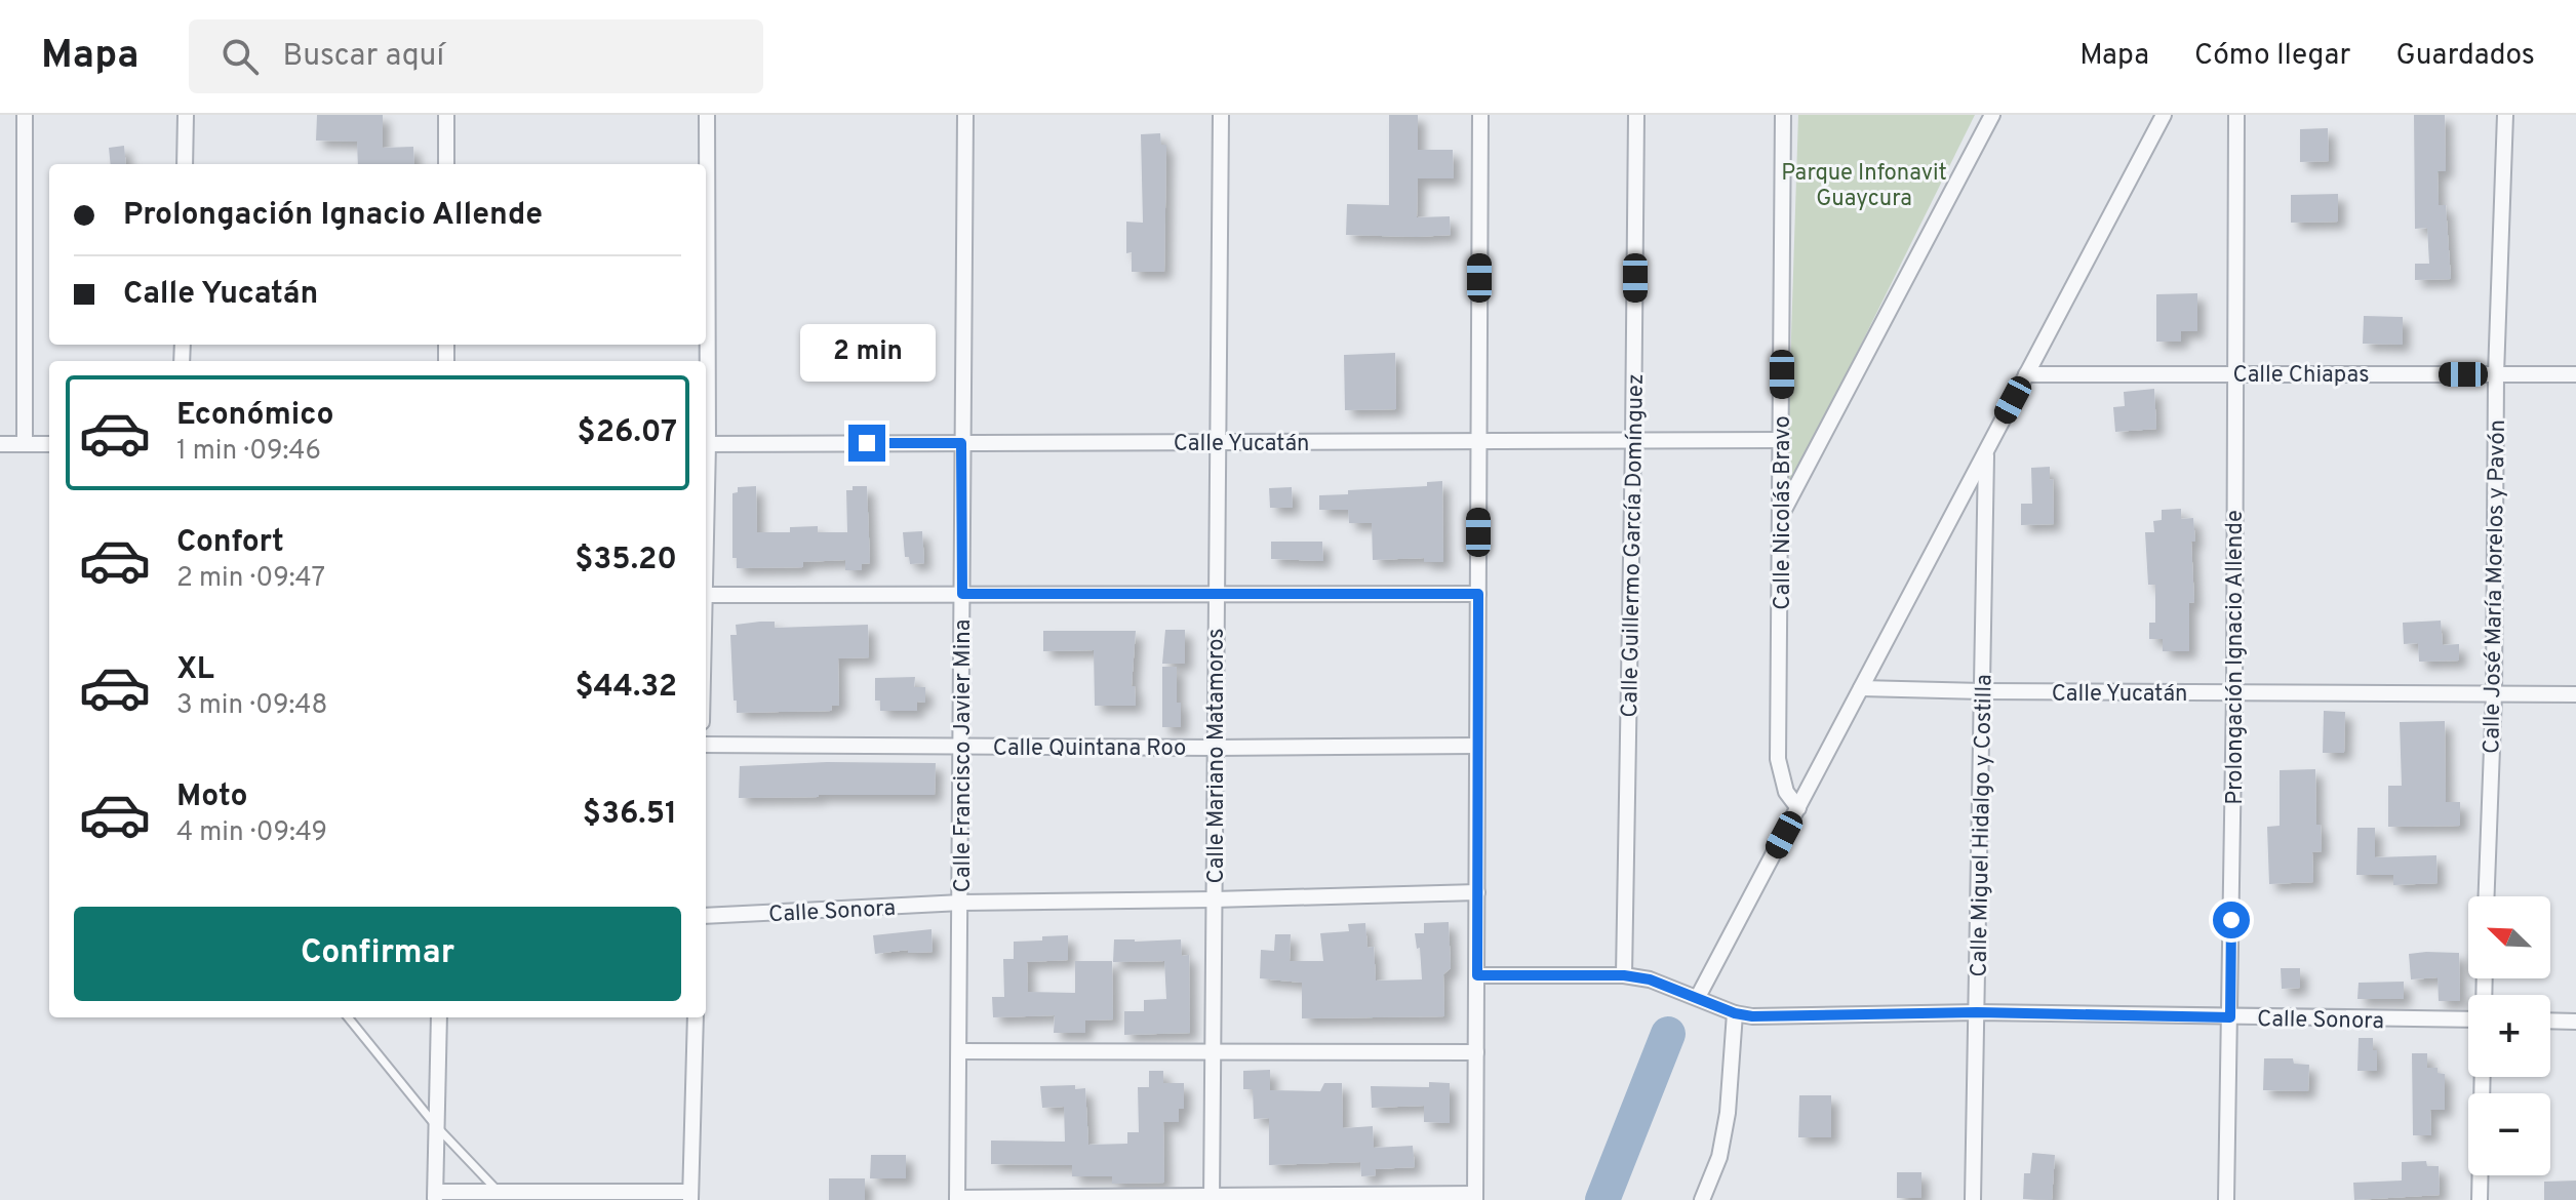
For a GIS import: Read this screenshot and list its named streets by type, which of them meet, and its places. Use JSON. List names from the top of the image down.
{
  "streets": {
    "street": [
      "Calle Chiapas",
      "Calle Yucatán",
      "Calle Nicolás Bravo",
      "Calle Guillermo García Domínguez",
      "Calle José María Morelos y Pavón",
      "Prolongación Ignacio Allende",
      "Calle Quintana Roo",
      "Calle Francisco Javier Mina",
      "Calle Mariano Matamoros",
      "Calle Miguel Hidalgo y Costilla",
      "Calle Sonora"
    ]
  },
  "crossings": [
    ["Calle Chiapas", "Calle José María Morelos y Pavón"],
    ["Calle Chiapas", "Prolongación Ignacio Allende"],
    ["Calle Yucatán", "Calle Nicolás Bravo"],
    ["Calle Yucatán", "Calle Guillermo García Domínguez"],
    ["Calle Yucatán", "Calle José María Morelos y Pavón"],
    ["Calle Yucatán", "Prolongación Ignacio Allende"],
    ["Calle Yucatán", "Calle Francisco Javier Mina"],
    ["Calle Yucatán", "Calle Mariano Matamoros"],
    ["Calle Yucatán", "Calle Miguel Hidalgo y Costilla"],
    ["Calle Guillermo García Domínguez", "Calle Sonora"],
    ["Prolongación Ignacio Allende", "Calle Sonora"],
    ["Calle Quintana Roo", "Calle Francisco Javier Mina"],
    ["Calle Quintana Roo", "Calle Mariano Matamoros"],
    ["Calle Francisco Javier Mina", "Calle Sonora"],
    ["Calle Mariano Matamoros", "Calle Sonora"],
    ["Calle Miguel Hidalgo y Costilla", "Calle Sonora"]
  ],
  "parks": ["Parque Infonavit Guaycura"],
  "north": "top left",
  "page": {
    "header": "Mapa",
    "search": "Buscar aquí",
    "nav": ["Mapa", "Cómo llegar", "Guardados"],
    "banner": ["Prolongación Ignacio Allende", "Calle Yucatán"],
    "bubble": "2 min",
    "list": [
      {
        "name": "Económico",
        "note": "1 min · 09:46",
        "value": "$26.07"
      },
      {
        "name": "Confort",
        "note": "2 min · 09:47",
        "value": "$35.20"
      },
      {
        "name": "XL",
        "note": "3 min · 09:48",
        "value": "$44.32"
      },
      {
        "name": "Moto",
        "note": "4 min · 09:49",
        "value": "$36.51"
      }
    ],
    "buttons": "Confirmar",
    "map_buttons": ["+", "−"]
  }
}
